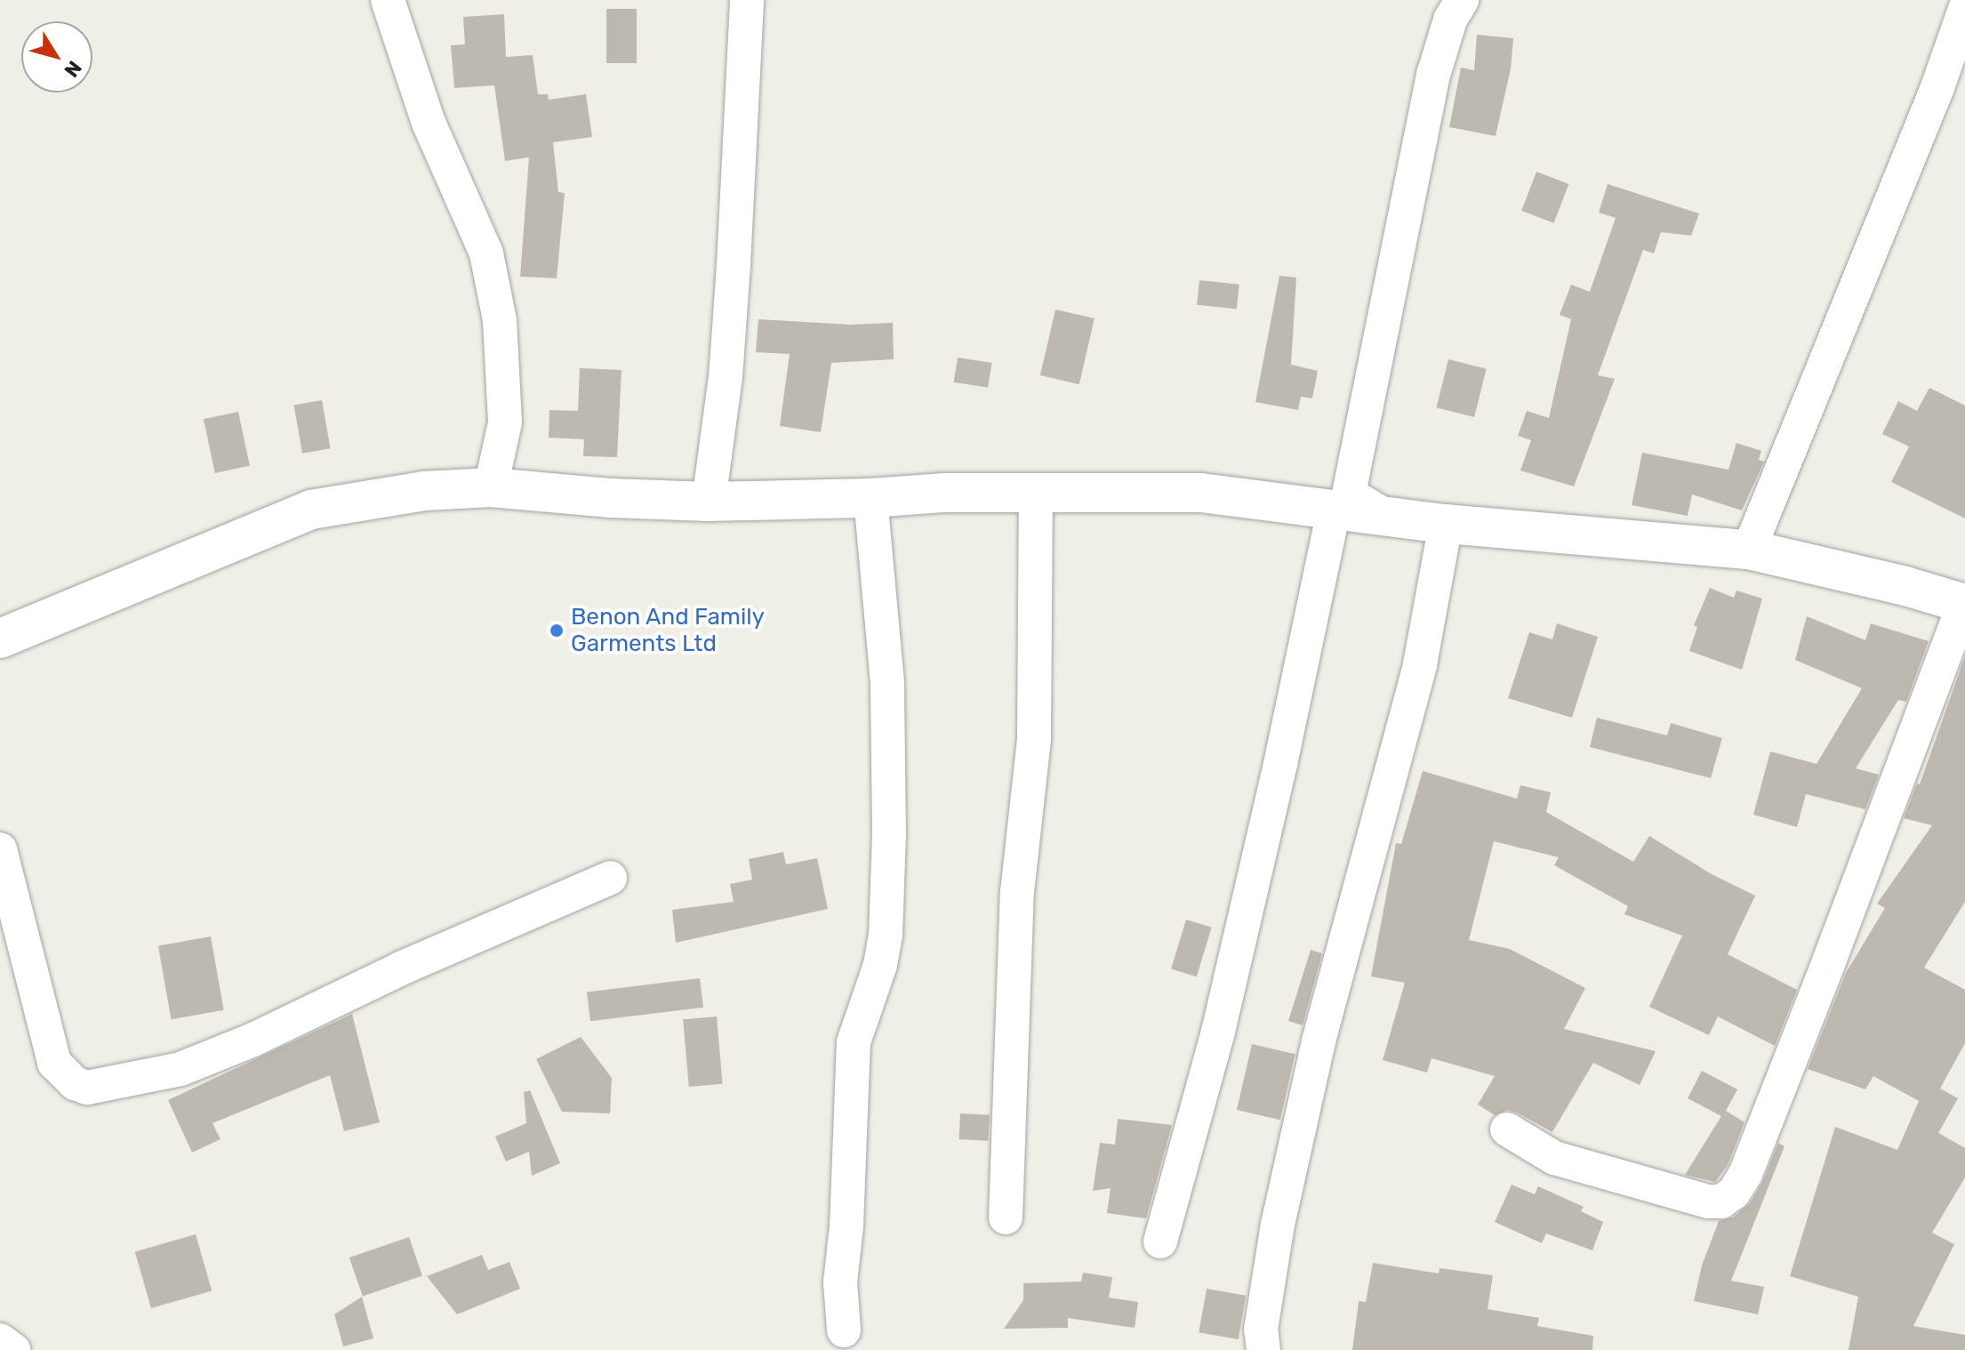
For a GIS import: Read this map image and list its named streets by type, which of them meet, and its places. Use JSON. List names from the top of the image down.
{
  "places": ["Benon And Family Garments Ltd"],
  "north": "bottom right"
}
